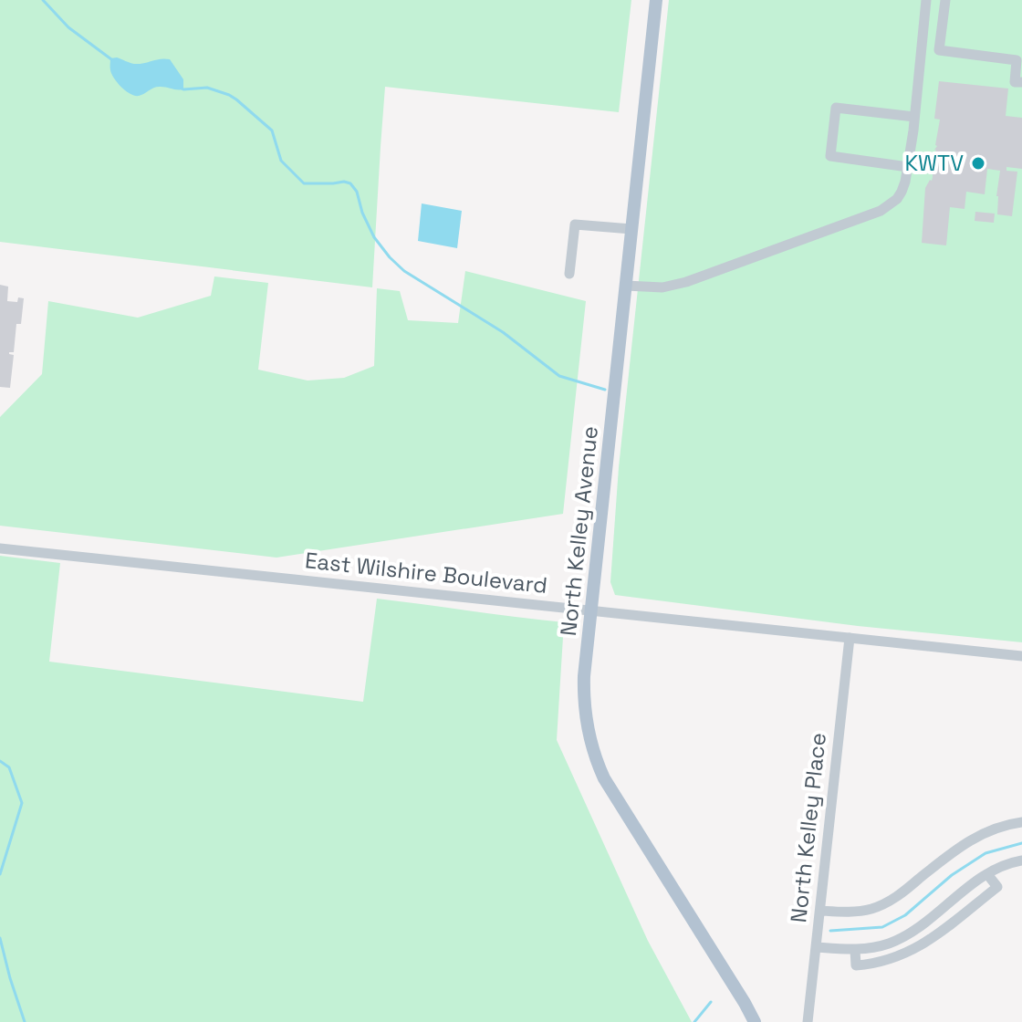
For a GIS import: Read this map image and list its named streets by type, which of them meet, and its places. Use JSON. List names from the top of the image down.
{
  "streets": {
    "main road": ["North Kelley Avenue"],
    "street": ["East Wilshire Boulevard", "North Kelley Place"]
  },
  "crossings": [
    ["North Kelley Avenue", "East Wilshire Boulevard"],
    ["East Wilshire Boulevard", "North Kelley Place"]
  ],
  "places": ["KWTV"]
}
